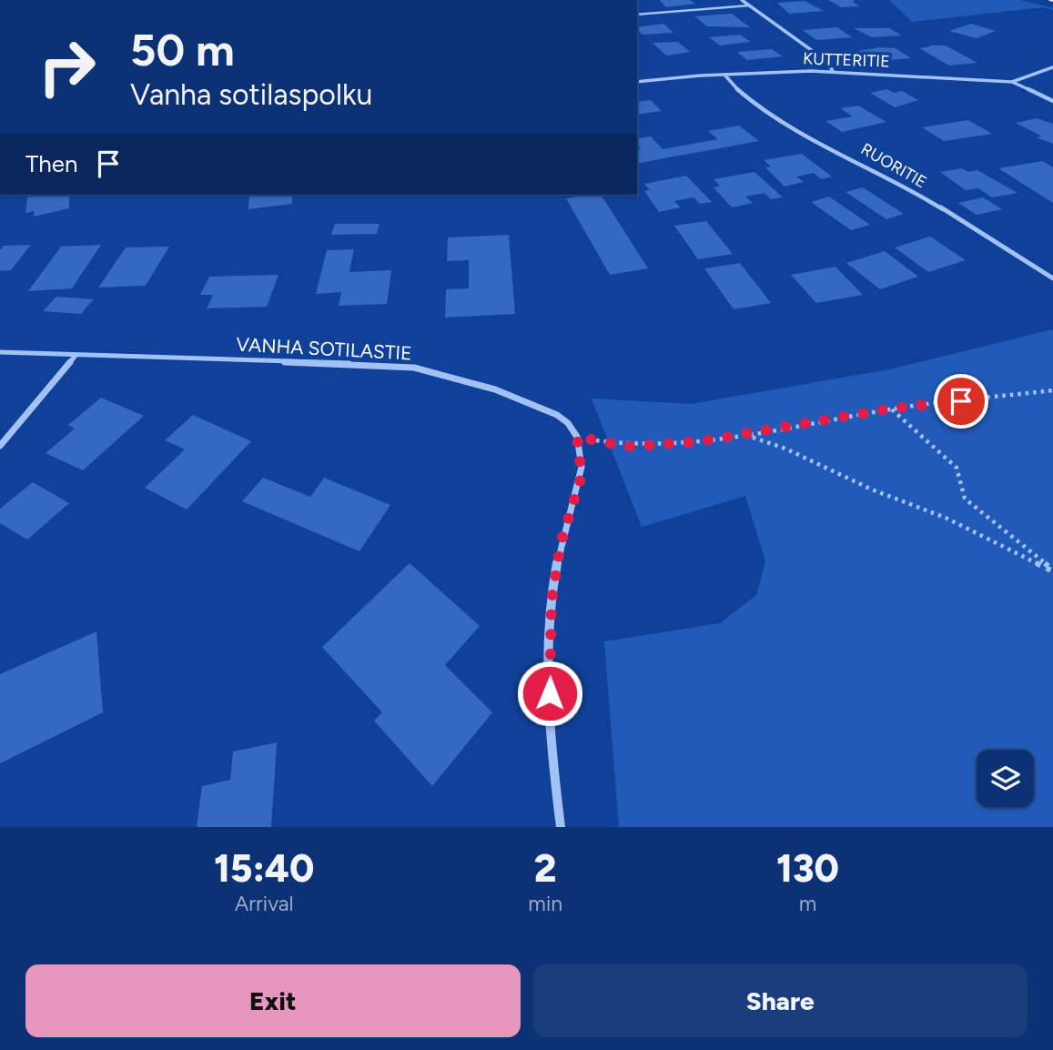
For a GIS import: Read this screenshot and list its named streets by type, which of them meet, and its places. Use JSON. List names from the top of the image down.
{
  "streets": {
    "street": ["KUTTERITIE", "RUORITIE", "VANHA SOTILASTIE"]
  },
  "crossings": [
    ["KUTTERITIE", "RUORITIE"]
  ],
  "page": {
    "turn": ["50 m", "Vanha sotilaspolku"],
    "then": "Then",
    "eta": [
      "15:40",
      "Arrival",
      "2",
      "min",
      "130",
      "m"
    ],
    "buttons": ["Exit", "Share"]
  }
}
